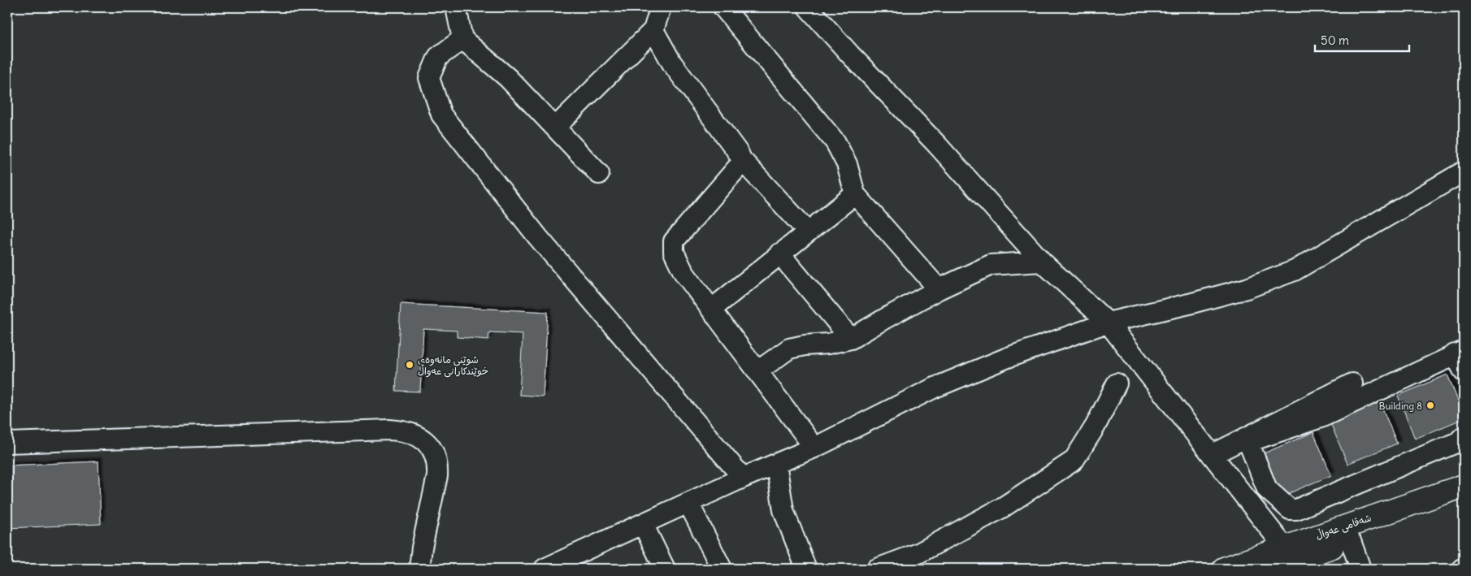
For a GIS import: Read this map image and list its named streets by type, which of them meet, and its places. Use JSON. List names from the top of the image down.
{
  "streets": {
    "main road": ["شەقامی عەواڵ"]
  },
  "places": ["شوێنی مانەوەی خوێندکارانی عەواڵ", "Building 8"],
  "scale_bar": "50 m"
}
